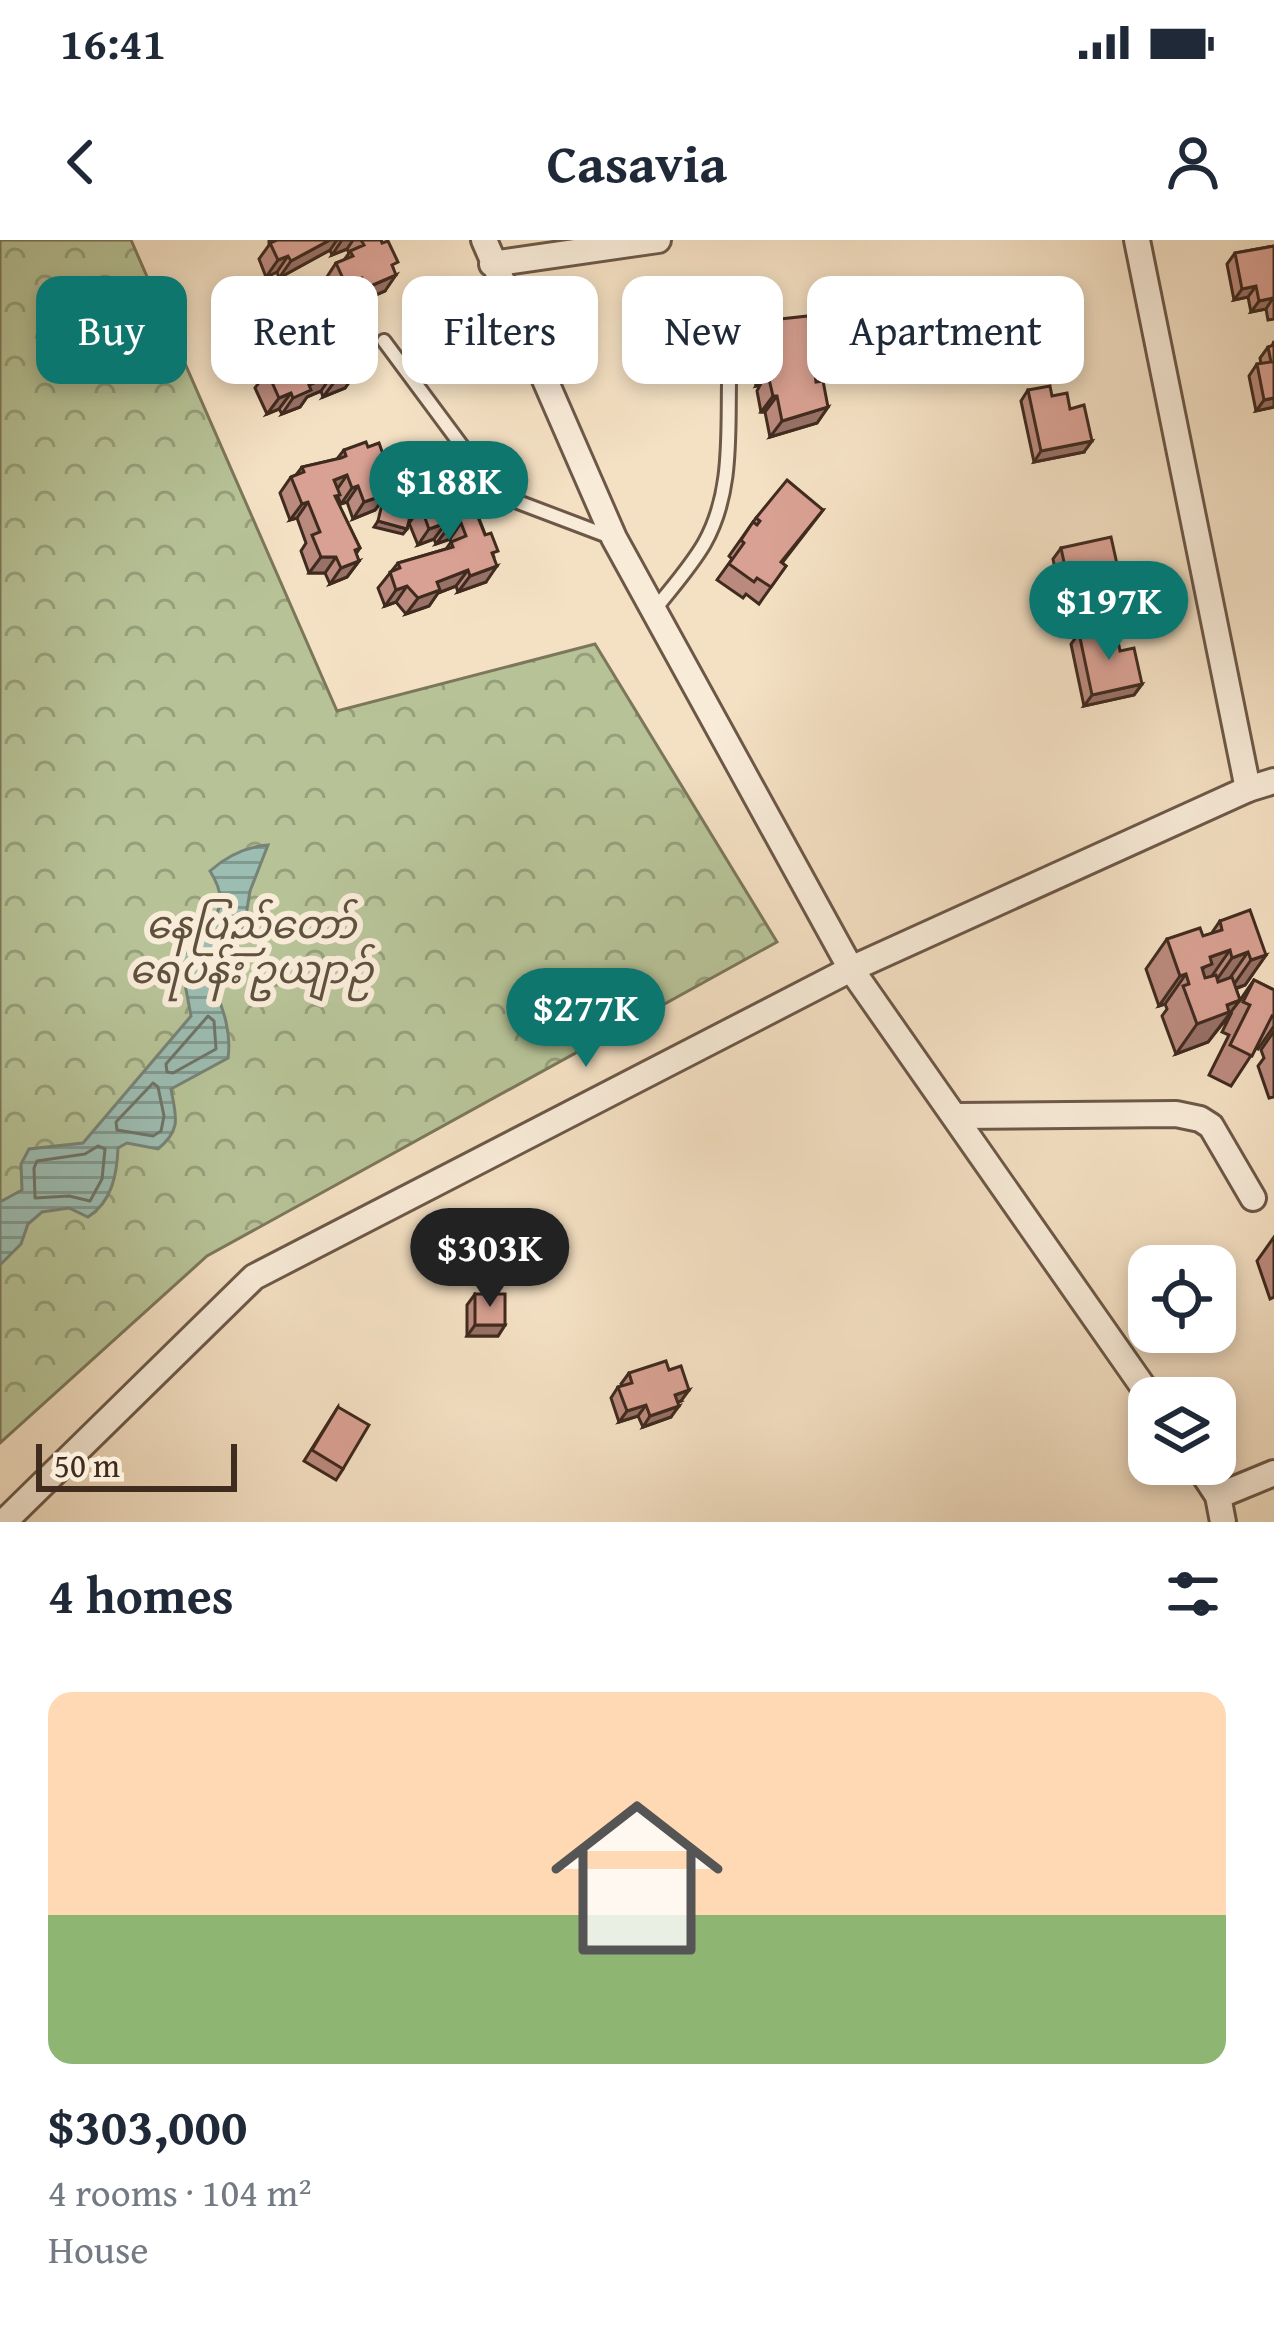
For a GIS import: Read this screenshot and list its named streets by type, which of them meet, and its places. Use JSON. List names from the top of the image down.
{
  "parks": ["နေပြည်တော် ရေပန်း ဥယျာဉ်"],
  "scale_bar": "50 m",
  "page": {
    "status": "16:41",
    "header": "Casavia",
    "chip": [
      "Buy",
      "Rent",
      "Filters",
      "New",
      "Apartment"
    ],
    "price": [
      "$188K",
      "$197K",
      "$277K",
      "$303K"
    ],
    "scale": "50 m",
    "heading": "4 homes",
    "list": [
      {
        "name": "$303,000",
        "note": "4 rooms · 104 m² · House"
      }
    ]
  }
}
